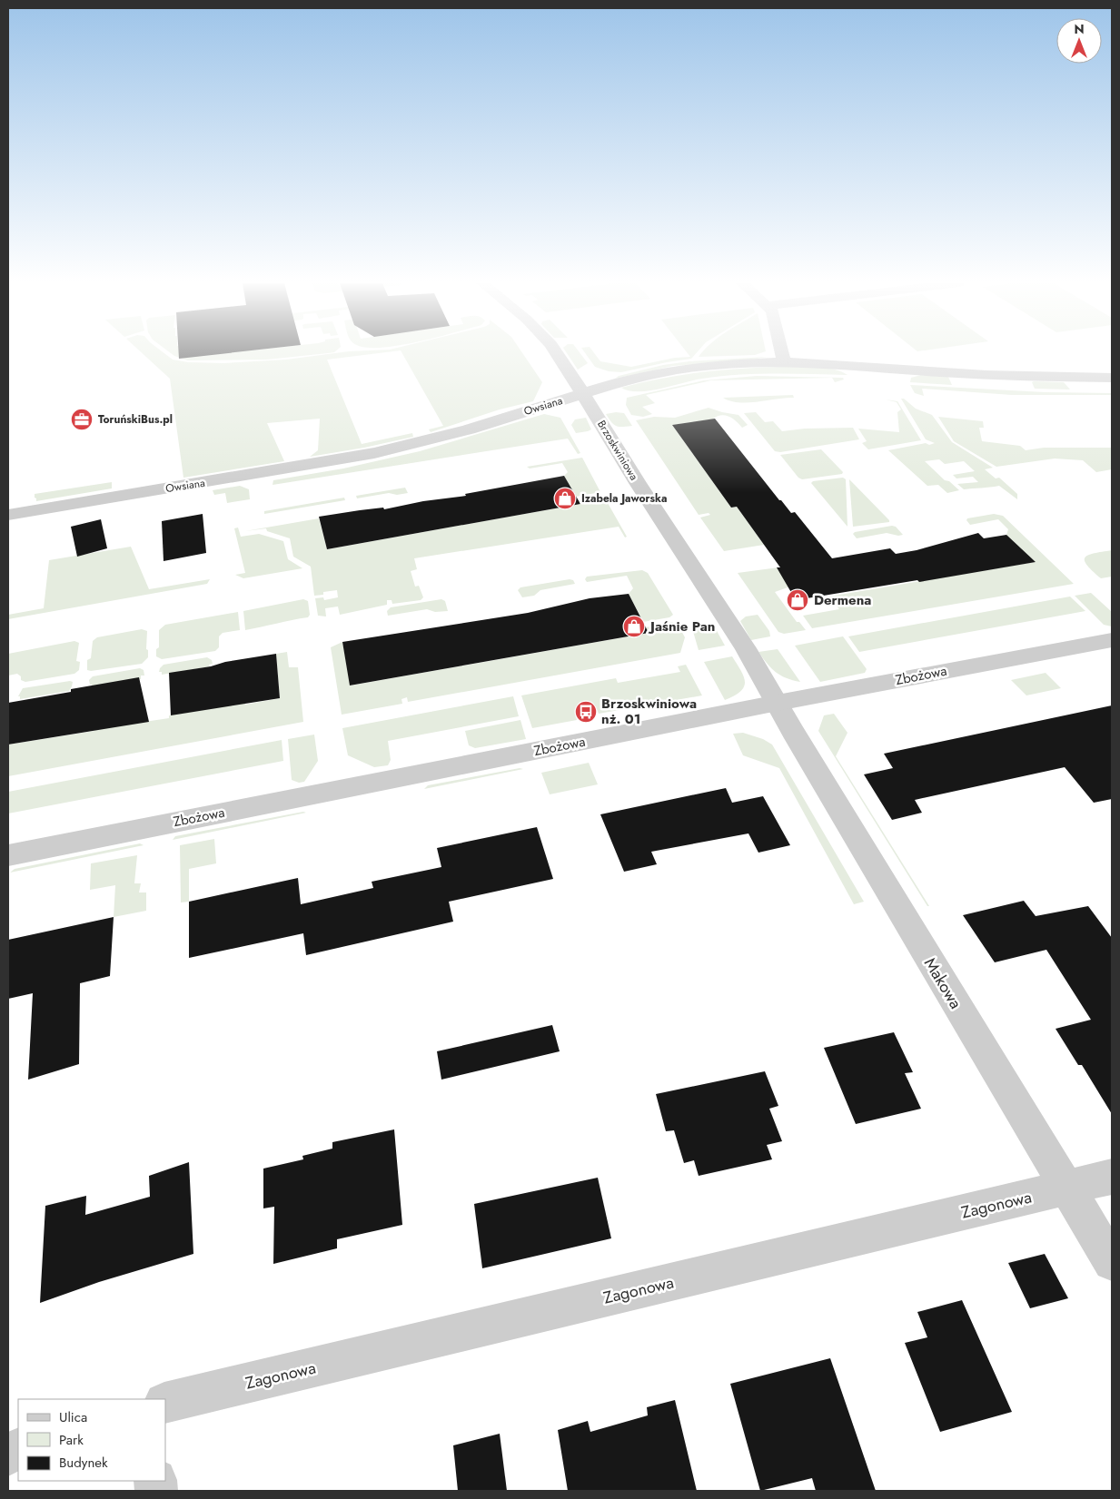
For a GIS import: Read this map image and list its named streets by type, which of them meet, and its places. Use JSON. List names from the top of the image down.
{
  "streets": {
    "street": [
      "Owsiana",
      "Brzoskwiniowa",
      "Zbożowa",
      "Makowa",
      "Zagonowa"
    ]
  },
  "crossings": [
    ["Owsiana", "Brzoskwiniowa"],
    ["Brzoskwiniowa", "Zbożowa"],
    ["Brzoskwiniowa", "Makowa"],
    ["Zbożowa", "Makowa"],
    ["Makowa", "Zagonowa"]
  ],
  "places": {
    "office": ["ToruńskiBus.pl"],
    "shop": ["Izabela Jaworska", "Dermena", "Jaśnie Pan"],
    "bus stop": ["Brzoskwiniowa nż. 01"]
  },
  "legend": ["Ulica", "Park", "Budynek"],
  "north": "top"
}
